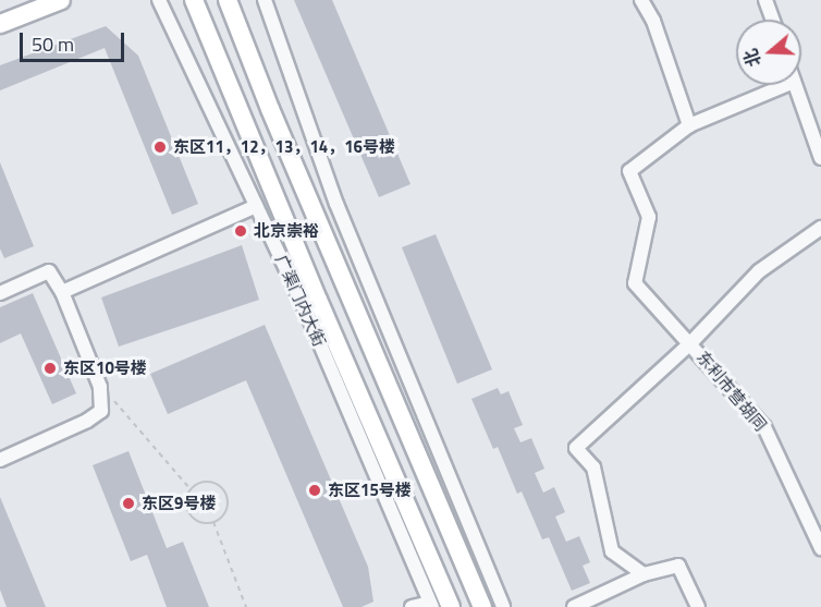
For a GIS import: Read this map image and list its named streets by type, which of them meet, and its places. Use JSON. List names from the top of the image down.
{
  "streets": {
    "main road": ["广渠门内大街"],
    "street": ["东利市营胡同"]
  },
  "places": [
    "东区11，12，13，14，16号楼",
    "北京崇裕",
    "东区10号楼",
    "东区15号楼",
    "东区9号楼"
  ],
  "scale_bar": "50 m",
  "north": "left"
}
